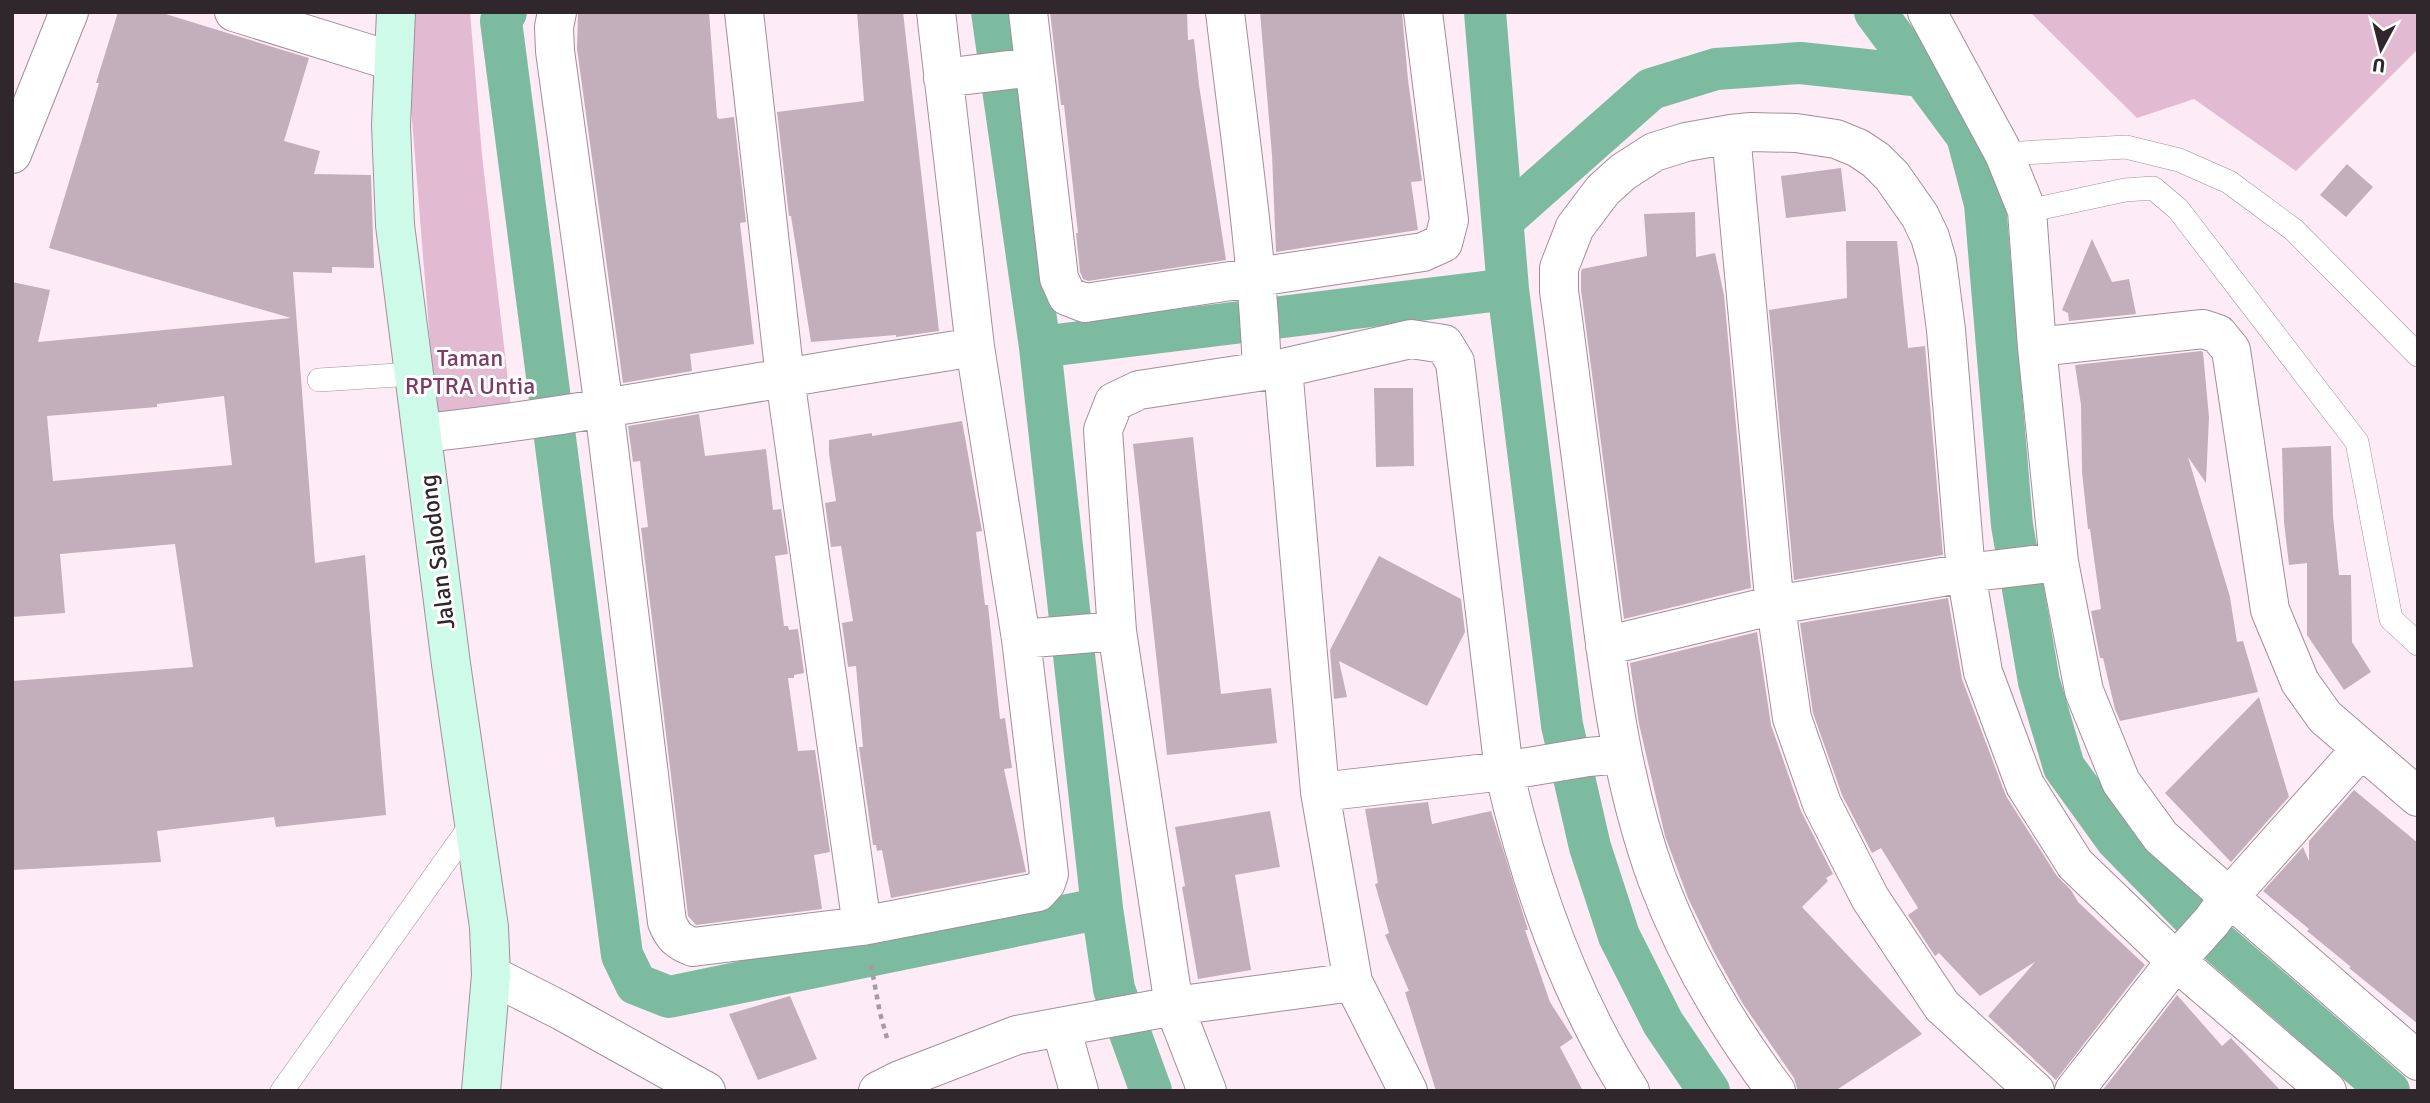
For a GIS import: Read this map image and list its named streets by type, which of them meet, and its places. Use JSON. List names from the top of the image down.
{
  "streets": {
    "street": ["Jalan Salodong"]
  },
  "parks": ["Taman RPTRA Untia"],
  "north": "bottom"
}
